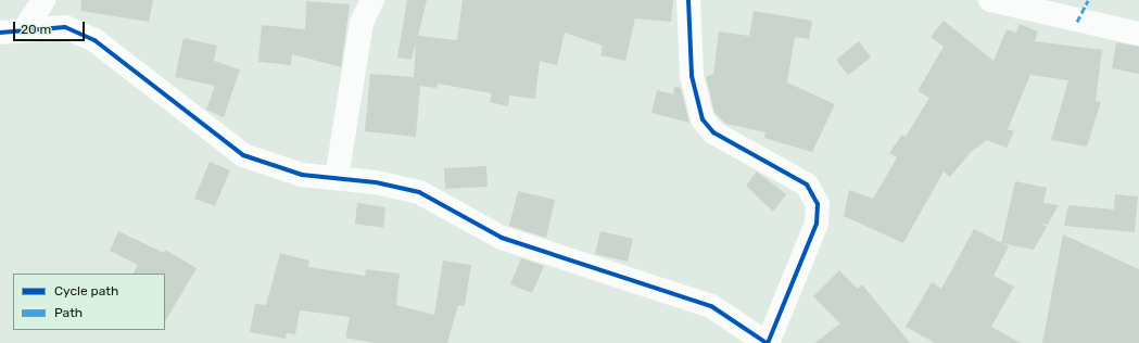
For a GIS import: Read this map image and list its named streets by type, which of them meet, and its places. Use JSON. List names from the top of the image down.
{
  "legend": ["Cycle path", "Path"],
  "scale_bar": "20 m"
}
